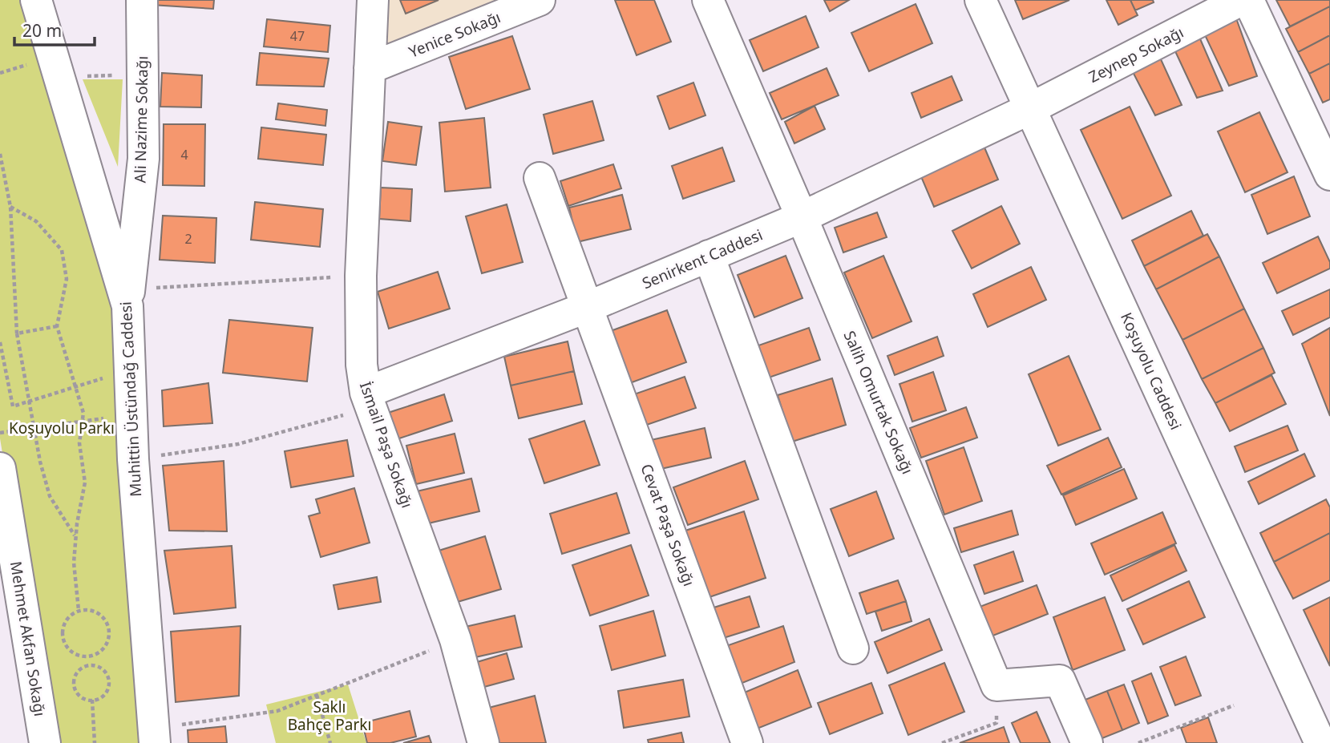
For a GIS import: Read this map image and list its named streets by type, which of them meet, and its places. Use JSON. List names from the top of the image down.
{
  "streets": {
    "street": [
      "Yenice Sokağı",
      "Zeynep Sokağı",
      "Ali Nazime Sokağı",
      "Senirkent Caddesi",
      "Koşuyolu Caddesi",
      "Muhittin Üstündağ Caddesi",
      "Salih Omurtak Sokağı",
      "İsmail Paşa Sokağı",
      "Cevat Paşa Sokağı",
      "Mehmet Akfan Sokağı"
    ]
  },
  "crossings": [
    ["Yenice Sokağı", "İsmail Paşa Sokağı"],
    ["Zeynep Sokağı", "Senirkent Caddesi"],
    ["Zeynep Sokağı", "Koşuyolu Caddesi"],
    ["Ali Nazime Sokağı", "Muhittin Üstündağ Caddesi"],
    ["Senirkent Caddesi", "Koşuyolu Caddesi"],
    ["Senirkent Caddesi", "Salih Omurtak Sokağı"],
    ["Senirkent Caddesi", "İsmail Paşa Sokağı"],
    ["Senirkent Caddesi", "Cevat Paşa Sokağı"]
  ],
  "parks": ["Koşuyolu Parkı", "Saklı Bahçe Parkı"],
  "house_numbers": ["47", "4", "2"],
  "scale_bar": "20 m"
}
